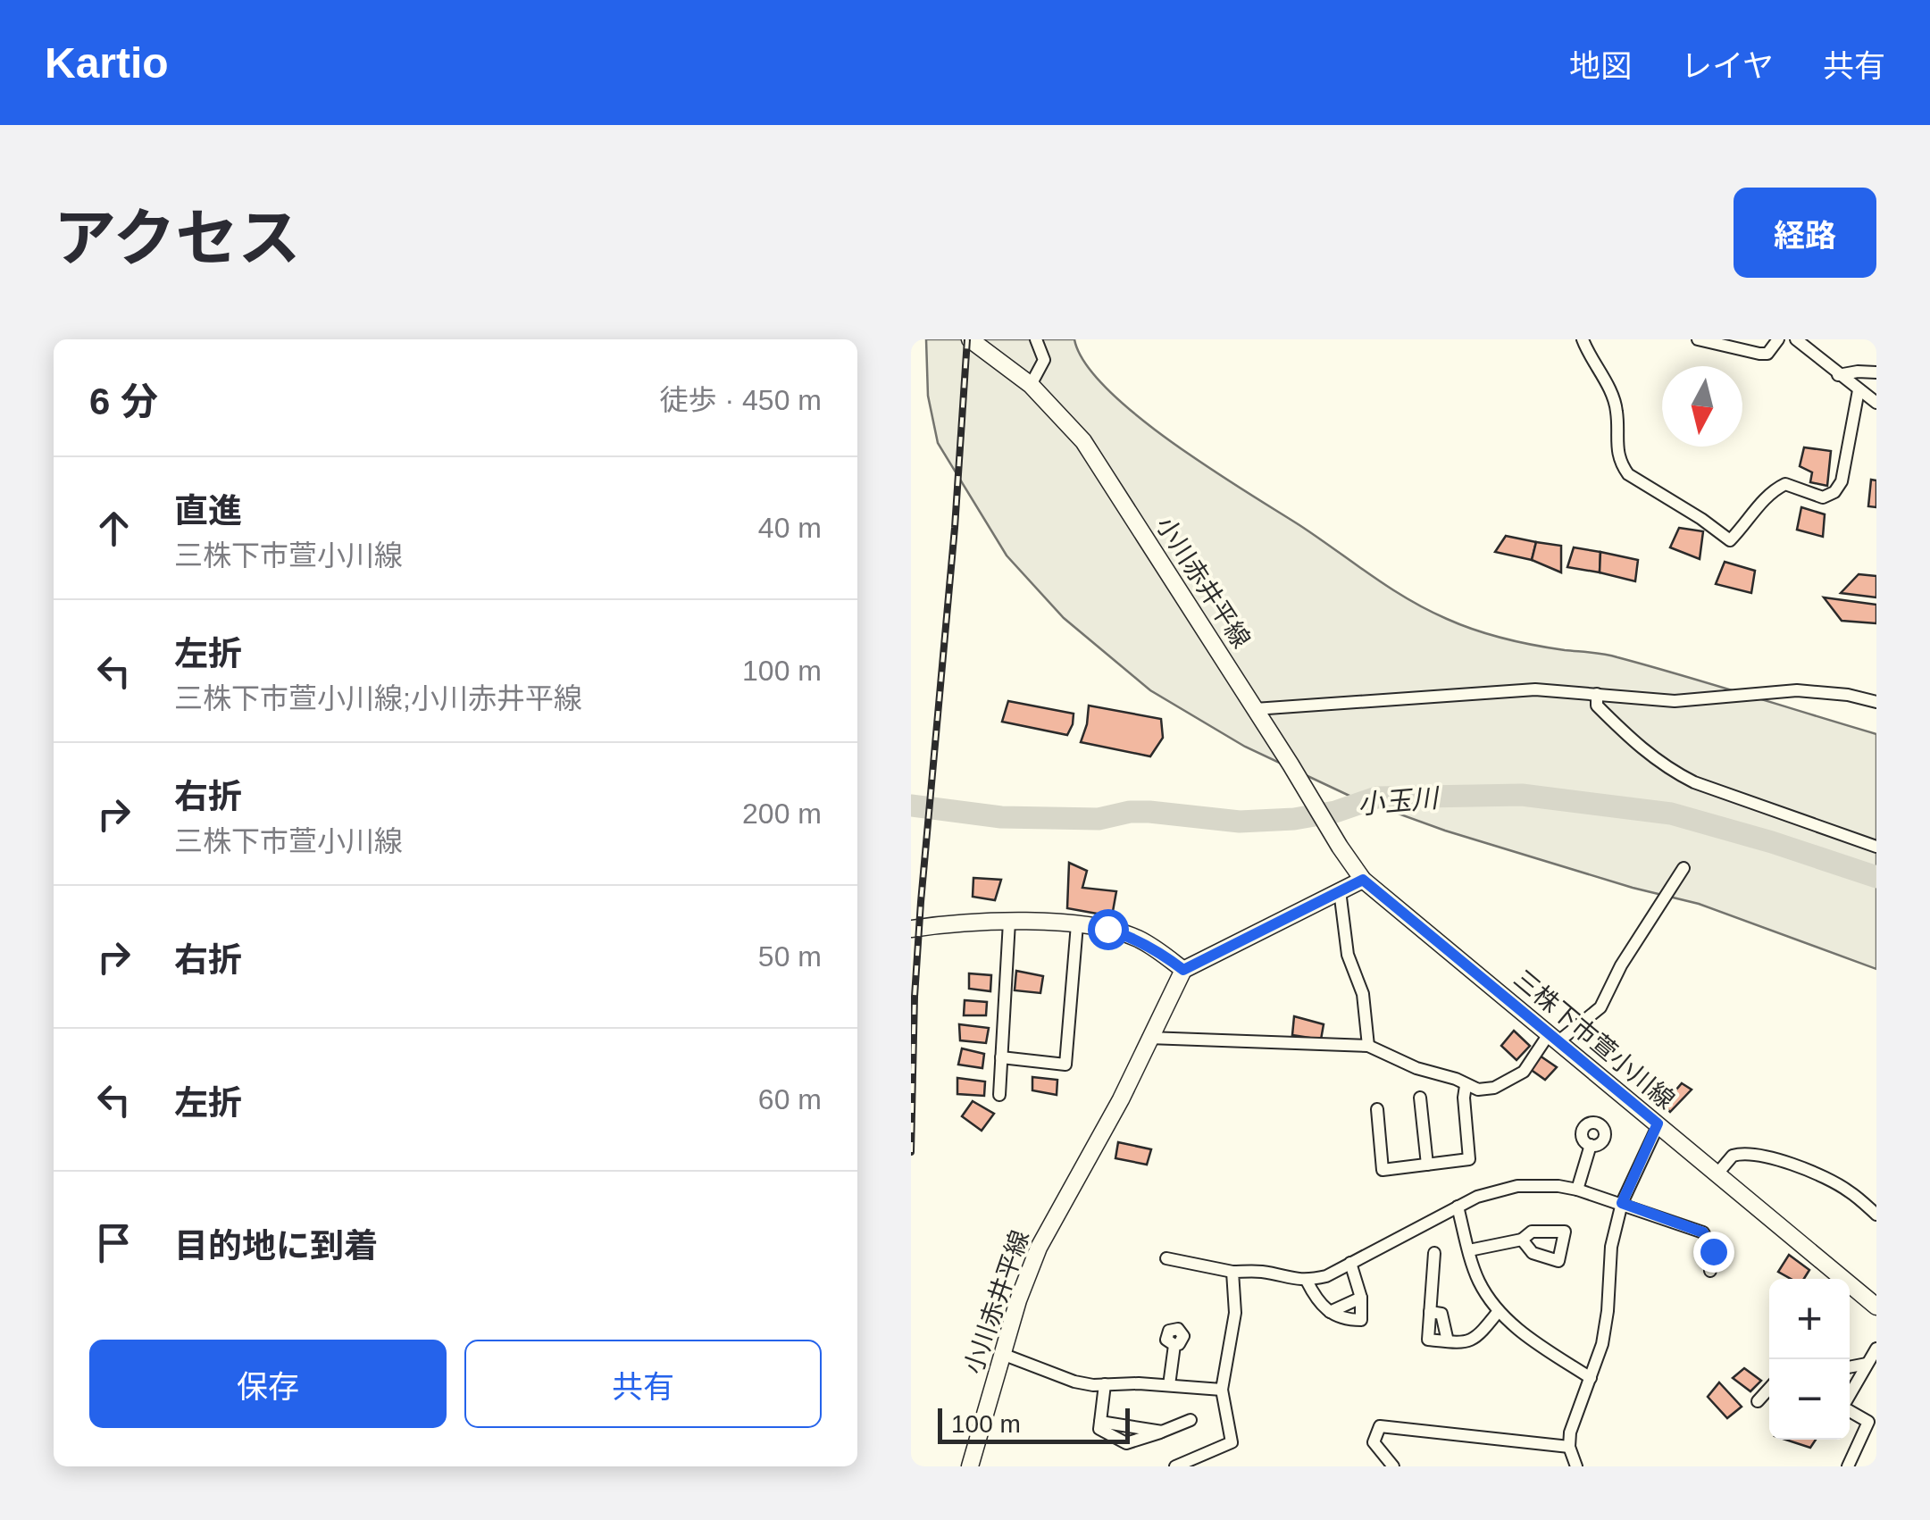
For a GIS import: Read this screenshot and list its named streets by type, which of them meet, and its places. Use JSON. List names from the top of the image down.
{
  "streets": {
    "main road": ["小川赤井平線", "三株下市萱小川線"]
  },
  "crossings": [
    ["小川赤井平線", "三株下市萱小川線"]
  ],
  "water": ["小玉川"],
  "scale_bar": "100 m",
  "north": "bottom",
  "page": {
    "header": "Kartio",
    "nav": ["地図", "レイヤ", "共有"],
    "title": "アクセス",
    "buttons": [
      "経路",
      ["保存", "共有"]
    ],
    "heading": ["6 分", "徒歩 · 450 m"],
    "list": [
      ["直進", "三株下市萱小川線", "40 m"],
      ["左折", "三株下市萱小川線;小川赤井平線", "100 m"],
      ["右折", "三株下市萱小川線", "200 m"],
      ["右折", "50 m"],
      ["左折", "60 m"],
      "目的地に到着"
    ],
    "map_buttons": ["+", "−"],
    "scale": "100 m"
  }
}
